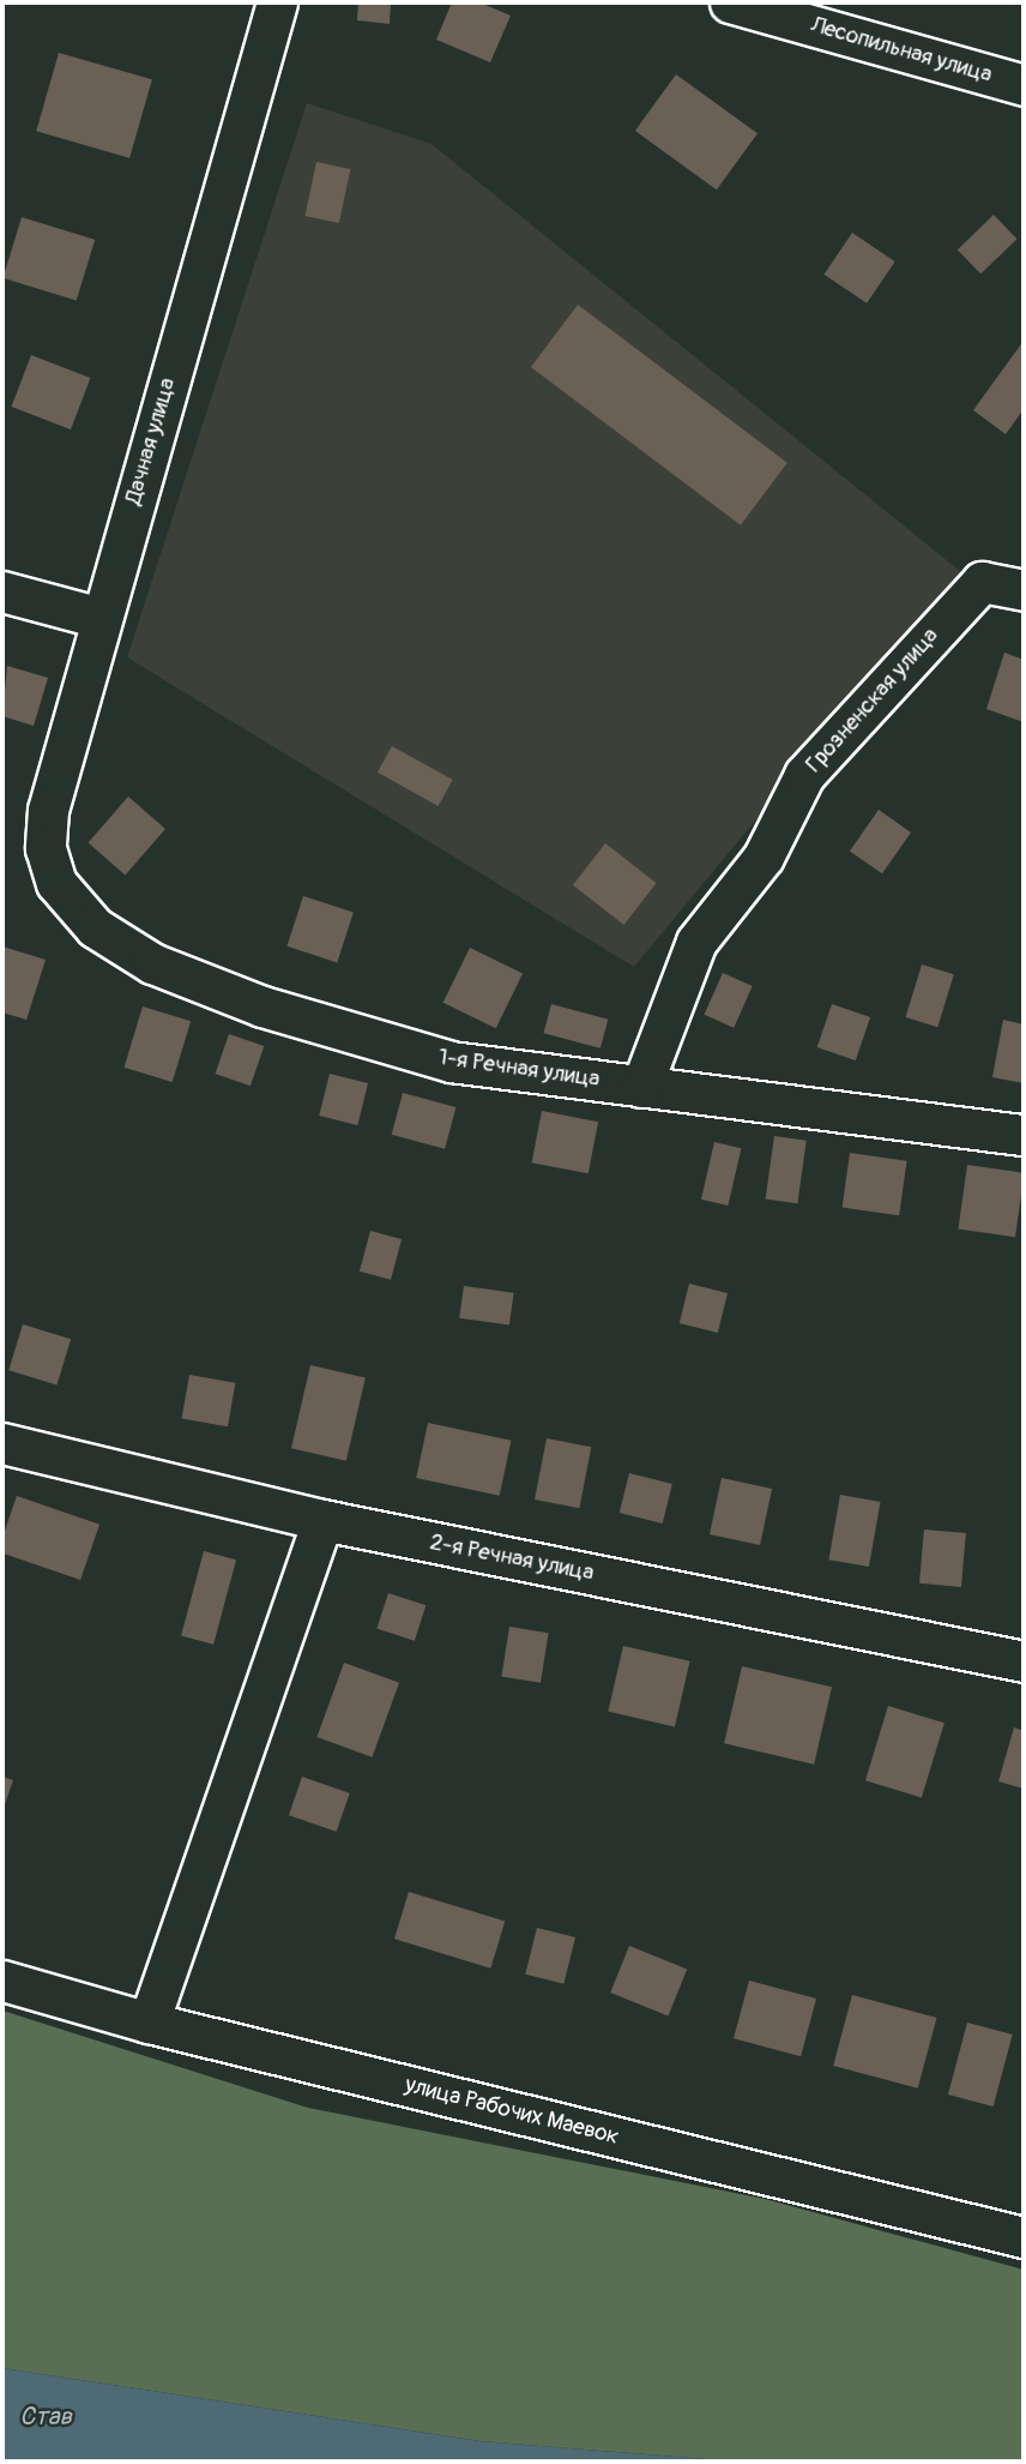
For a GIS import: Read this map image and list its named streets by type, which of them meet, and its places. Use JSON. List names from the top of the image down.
{
  "streets": {
    "street": [
      "Лесопильная улица",
      "Дачная улица",
      "Грозненская улица",
      "1-я Речная улица",
      "2-я Речная улица",
      "улица Рабочих Маевок"
    ]
  },
  "crossings": [
    ["Дачная улица", "1-я Речная улица"],
    ["Грозненская улица", "1-я Речная улица"]
  ],
  "water": ["Став"]
}
